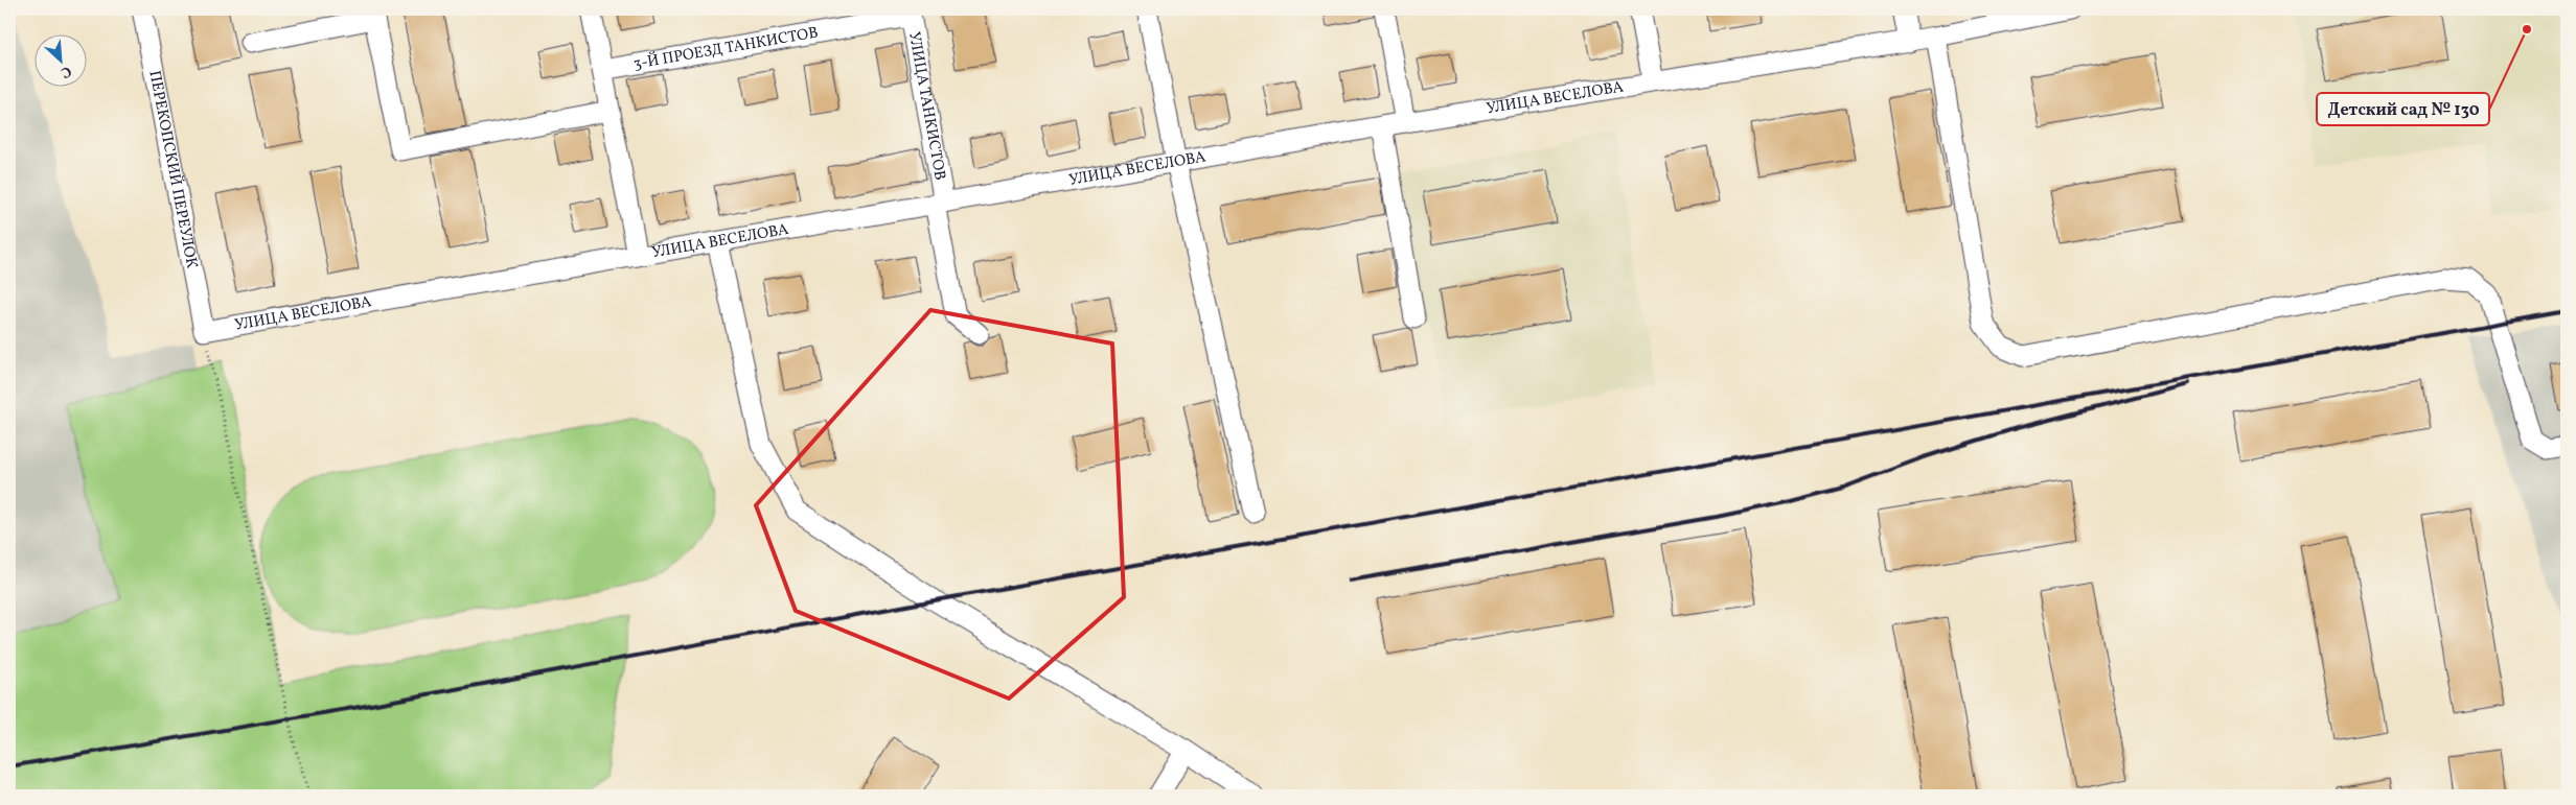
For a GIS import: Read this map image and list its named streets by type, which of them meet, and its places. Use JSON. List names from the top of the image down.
{
  "streets": {
    "street": [
      "3-Й ПРОЕЗД ТАНКИСТОВ",
      "УЛИЦА ВЕСЕЛОВА",
      "УЛИЦА ТАНКИСТОВ",
      "ПЕРЕКОПСКИЙ ПЕРЕУЛОК"
    ]
  },
  "crossings": [
    ["3-Й ПРОЕЗД ТАНКИСТОВ", "УЛИЦА ТАНКИСТОВ"],
    ["УЛИЦА ВЕСЕЛОВА", "УЛИЦА ТАНКИСТОВ"],
    ["УЛИЦА ВЕСЕЛОВА", "ПЕРЕКОПСКИЙ ПЕРЕУЛОК"]
  ],
  "places": ["Детский сад № 130"],
  "north": "bottom right"
}
